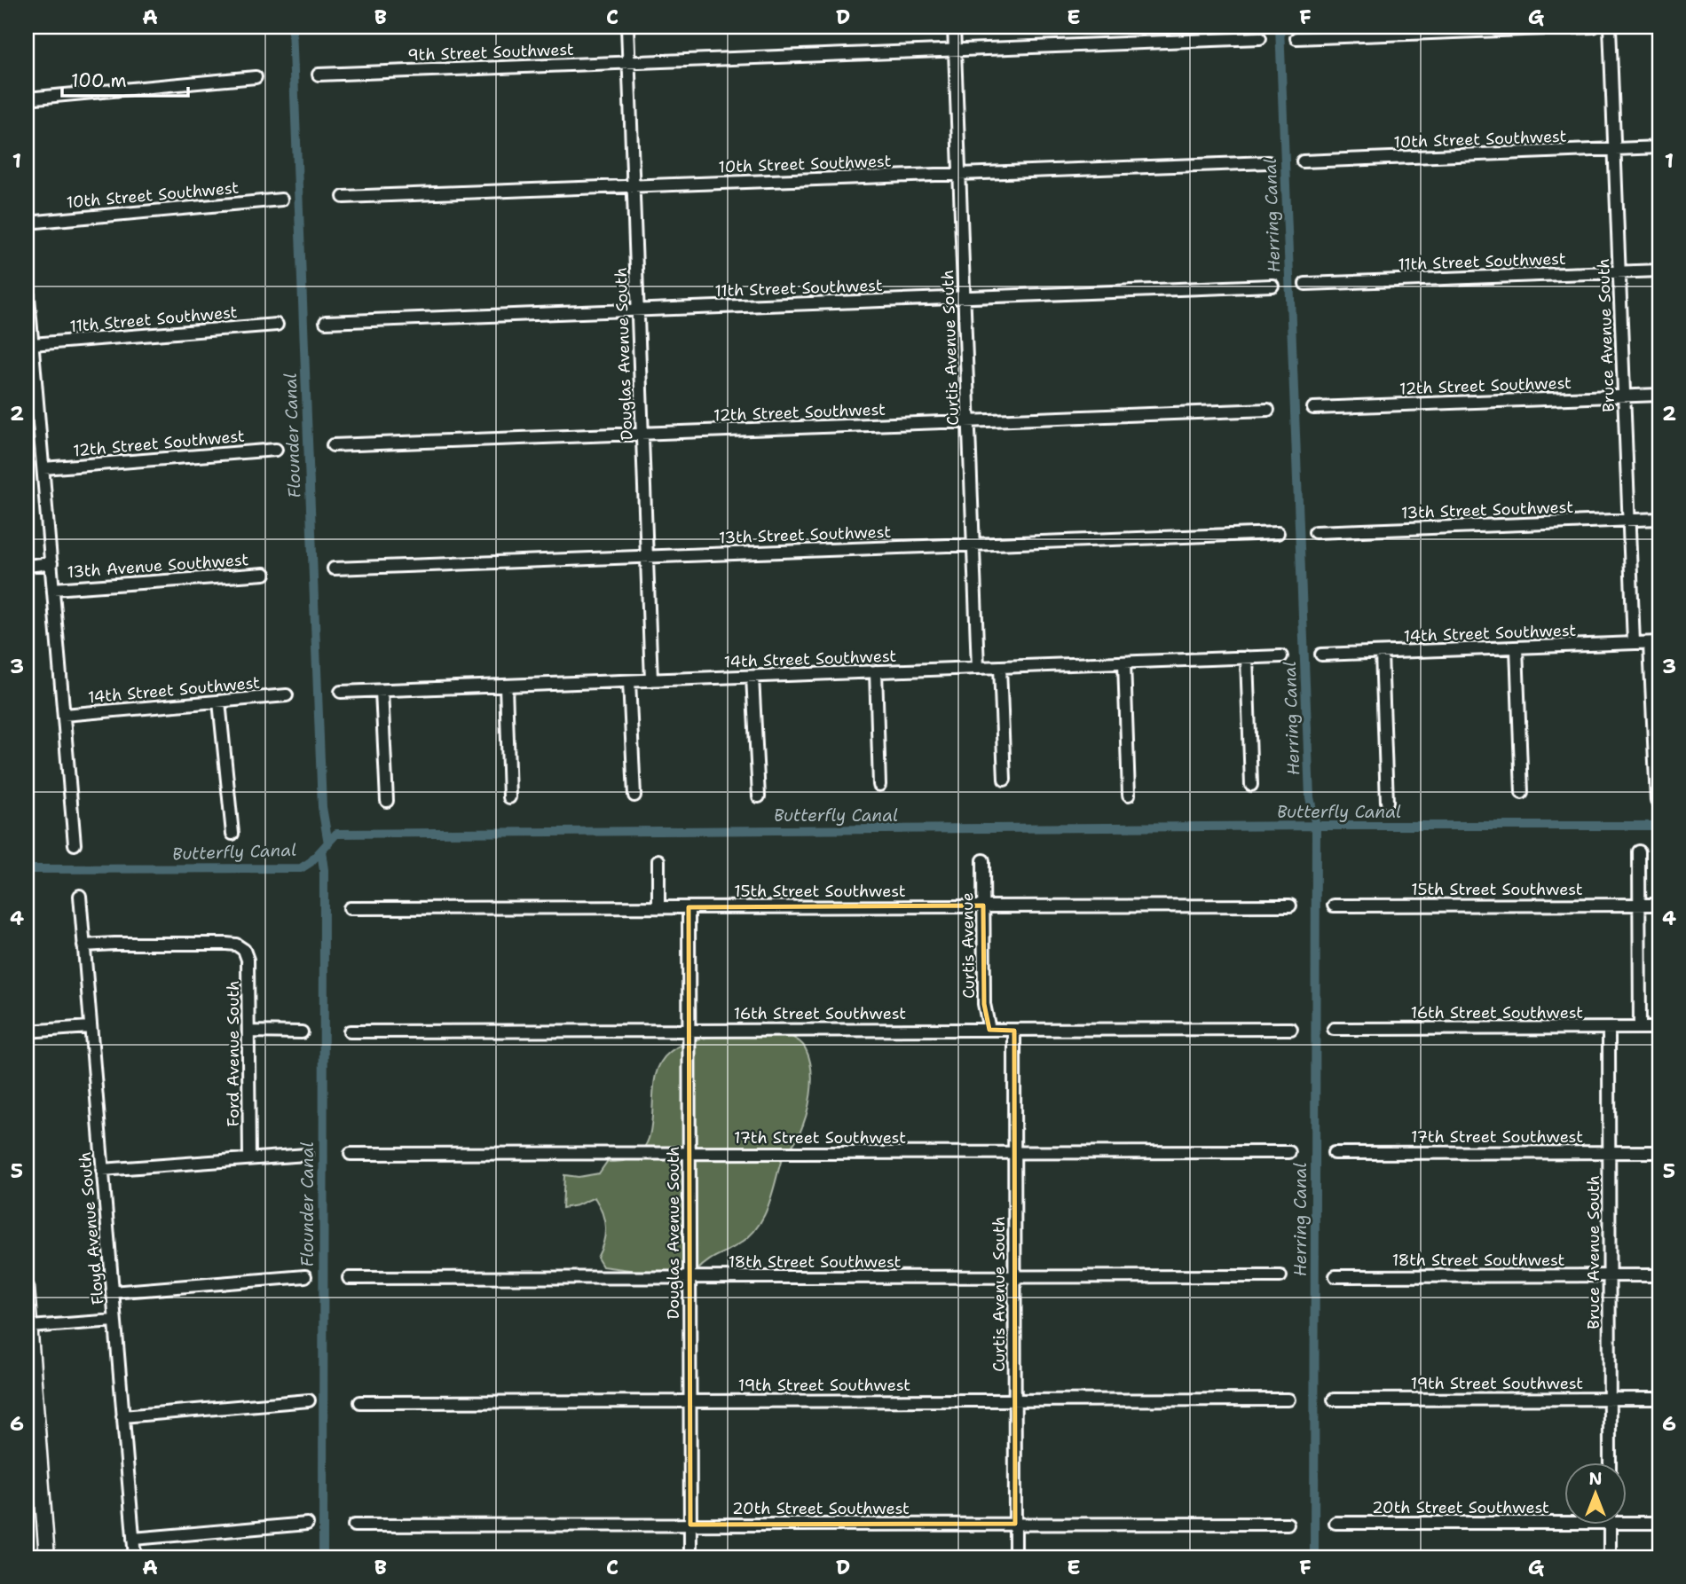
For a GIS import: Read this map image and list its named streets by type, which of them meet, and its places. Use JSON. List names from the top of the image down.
{
  "streets": {
    "street": [
      "9th Street Southwest",
      "10th Street Southwest",
      "11th Street Southwest",
      "Bruce Avenue South",
      "Curtis Avenue South",
      "Douglas Avenue South",
      "12th Street Southwest",
      "13th Street Southwest",
      "13th Avenue Southwest",
      "14th Street Southwest",
      "15th Street Southwest",
      "Curtis Avenue",
      "16th Street Southwest",
      "Ford Avenue South",
      "17th Street Southwest",
      "Floyd Avenue South",
      "18th Street Southwest",
      "19th Street Southwest",
      "20th Street Southwest"
    ]
  },
  "crossings": [
    ["9th Street Southwest", "Curtis Avenue South"],
    ["9th Street Southwest", "Douglas Avenue South"],
    ["10th Street Southwest", "Bruce Avenue South"],
    ["10th Street Southwest", "Curtis Avenue South"],
    ["10th Street Southwest", "Douglas Avenue South"],
    ["11th Street Southwest", "Bruce Avenue South"],
    ["11th Street Southwest", "Curtis Avenue South"],
    ["11th Street Southwest", "Douglas Avenue South"],
    ["Bruce Avenue South", "12th Street Southwest"],
    ["Bruce Avenue South", "13th Street Southwest"],
    ["Bruce Avenue South", "14th Street Southwest"],
    ["Bruce Avenue South", "16th Street Southwest"],
    ["Bruce Avenue South", "17th Street Southwest"],
    ["Bruce Avenue South", "18th Street Southwest"],
    ["Bruce Avenue South", "19th Street Southwest"],
    ["Curtis Avenue South", "12th Street Southwest"],
    ["Curtis Avenue South", "13th Street Southwest"],
    ["Curtis Avenue South", "14th Street Southwest"],
    ["Curtis Avenue South", "16th Street Southwest"],
    ["Curtis Avenue South", "17th Street Southwest"],
    ["Curtis Avenue South", "18th Street Southwest"],
    ["Curtis Avenue South", "19th Street Southwest"],
    ["Curtis Avenue South", "20th Street Southwest"],
    ["Douglas Avenue South", "12th Street Southwest"],
    ["Douglas Avenue South", "13th Street Southwest"],
    ["Douglas Avenue South", "14th Street Southwest"],
    ["Douglas Avenue South", "15th Street Southwest"],
    ["Douglas Avenue South", "16th Street Southwest"],
    ["Douglas Avenue South", "17th Street Southwest"],
    ["Douglas Avenue South", "18th Street Southwest"],
    ["Douglas Avenue South", "19th Street Southwest"],
    ["Douglas Avenue South", "20th Street Southwest"],
    ["15th Street Southwest", "Curtis Avenue"],
    ["Curtis Avenue", "16th Street Southwest"],
    ["Ford Avenue South", "Floyd Avenue South"]
  ],
  "water": ["Herring Canal", "Flounder Canal", "Butterfly Canal"],
  "scale_bar": "100 m",
  "north": "top",
  "grid": {
    "columns": [
      "A",
      "B",
      "C",
      "D",
      "E",
      "F",
      "G"
    ],
    "rows": [
      "1",
      "2",
      "3",
      "4",
      "5",
      "6"
    ]
  }
}
